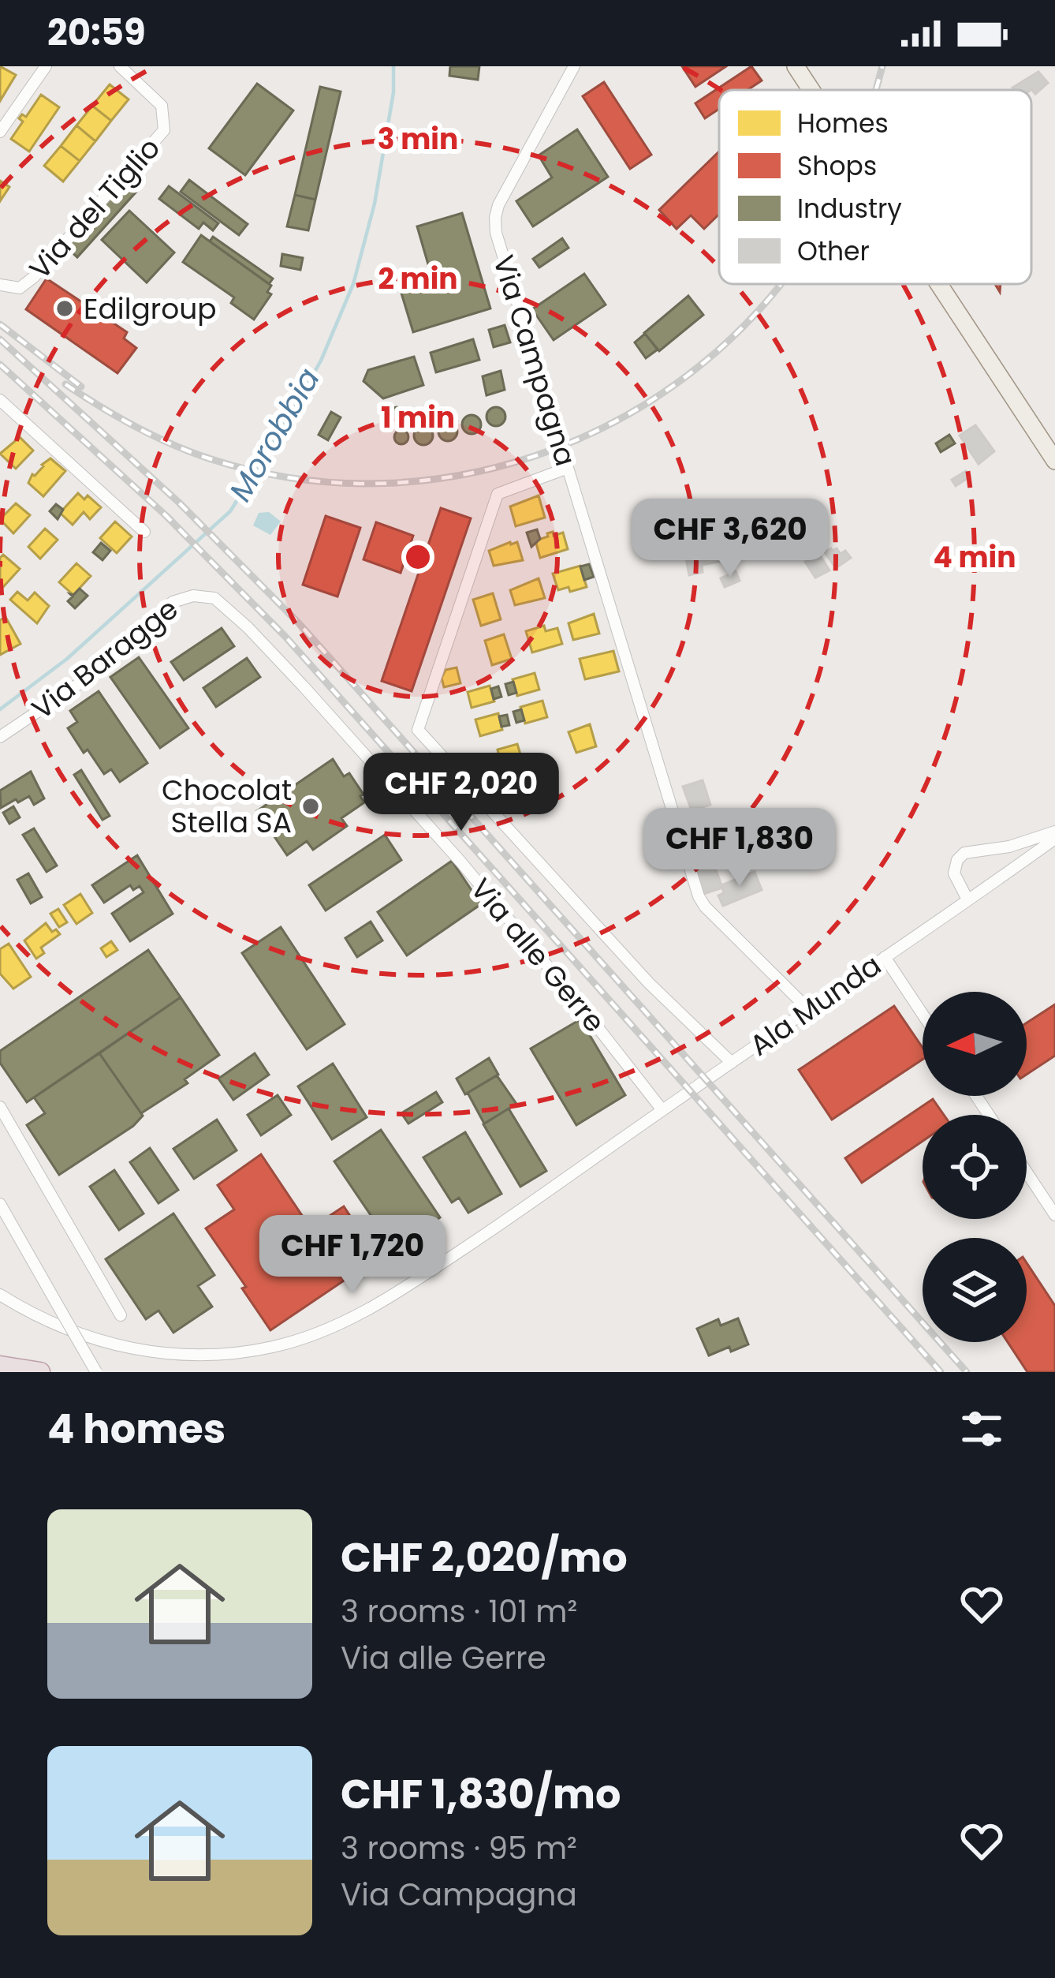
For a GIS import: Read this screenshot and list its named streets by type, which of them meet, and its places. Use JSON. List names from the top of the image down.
{
  "streets": {
    "street": [
      "Via del Tiglio",
      "Via Campagna",
      "Via Baragge",
      "Via alle Gerre",
      "Ala Munda"
    ]
  },
  "crossings": [
    ["Via Campagna", "Ala Munda"],
    ["Via Baragge", "Via alle Gerre"],
    ["Via alle Gerre", "Ala Munda"]
  ],
  "water": ["Morobbia"],
  "places": ["Edilgroup", "Chocolat Stella SA"],
  "legend": [
    "Homes",
    "Shops",
    "Industry",
    "Other"
  ],
  "north": "left",
  "page": {
    "status": "20:59",
    "price": [
      "CHF 3,620",
      "CHF 2,020",
      "CHF 1,830",
      "CHF 1,720"
    ],
    "heading": "4 homes",
    "list": [
      {
        "name": "CHF 2,020/mo",
        "note": "3 rooms · 101 m² · Via alle Gerre"
      },
      {
        "name": "CHF 1,830/mo",
        "note": "3 rooms · 95 m² · Via Campagna"
      }
    ]
  },
  "rings": [
    "3 min",
    "2 min",
    "1 min",
    "4 min"
  ]
}
